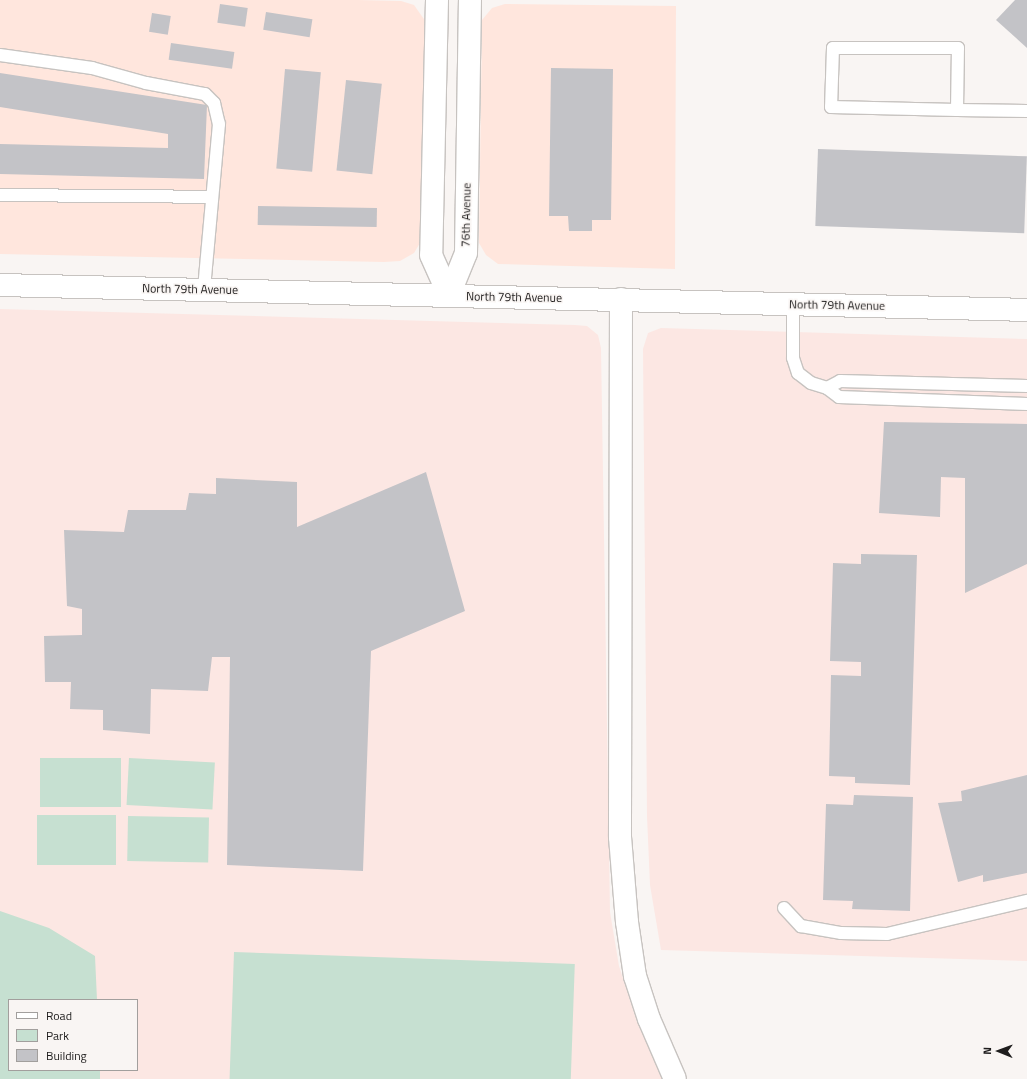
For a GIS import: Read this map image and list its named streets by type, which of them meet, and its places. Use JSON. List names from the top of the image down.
{
  "streets": {
    "street": ["76th Avenue", "North 79th Avenue"]
  },
  "crossings": [
    ["76th Avenue", "North 79th Avenue"]
  ],
  "legend": ["Road", "Park", "Building"],
  "north": "left"
}
